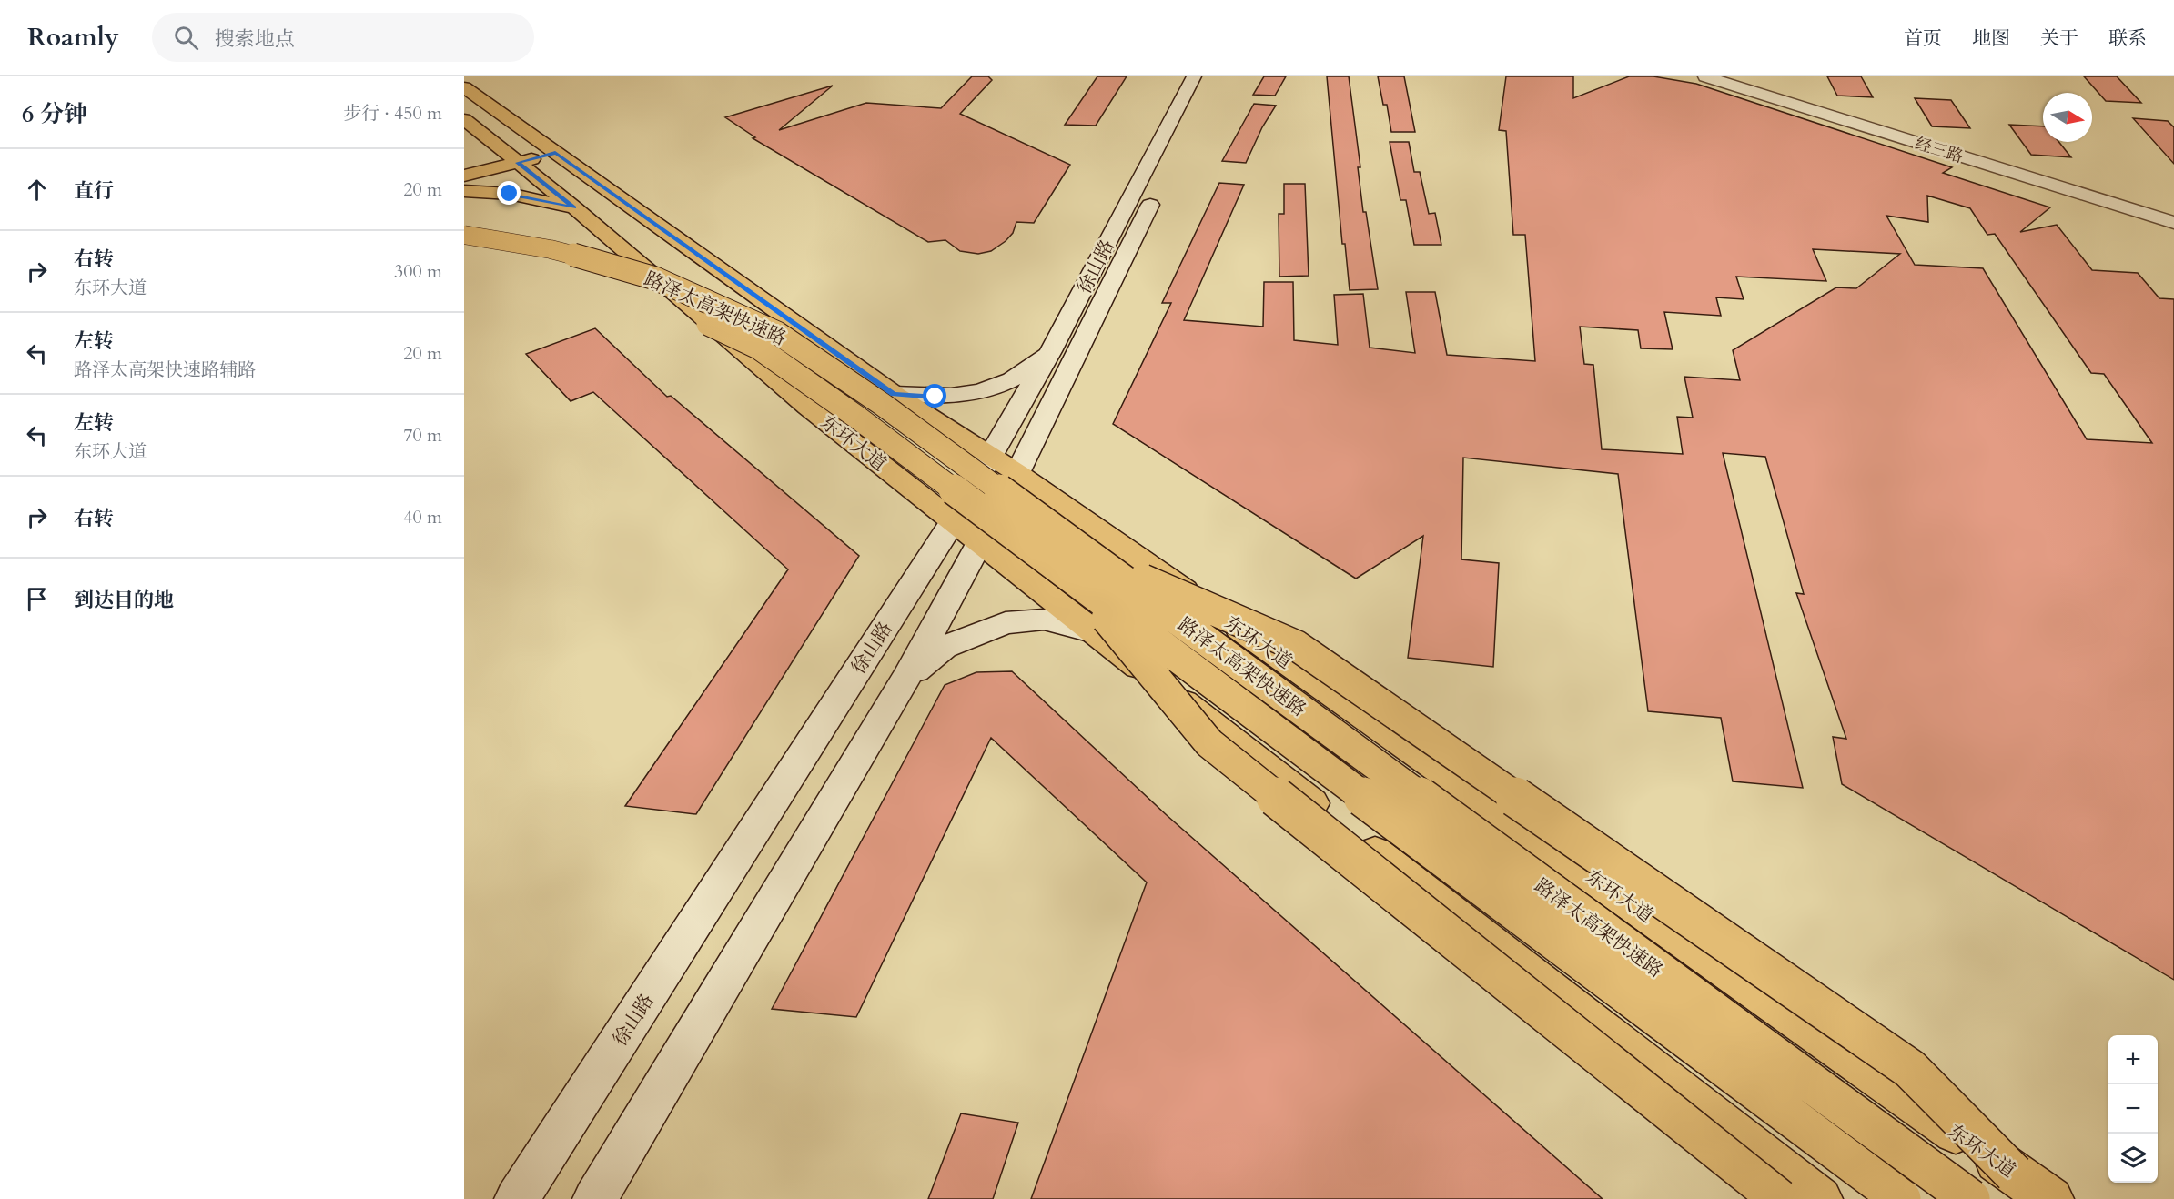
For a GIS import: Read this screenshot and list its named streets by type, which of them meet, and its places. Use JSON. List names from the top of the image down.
{
  "streets": {
    "main road": [
      "经三路",
      "徐山路",
      "路泽太高架快速路",
      "东环大道"
    ]
  },
  "crossings": [
    ["徐山路", "东环大道"]
  ],
  "north": "right",
  "page": {
    "header": "Roamly",
    "search": "搜索地点",
    "nav": [
      "首页",
      "地图",
      "关于",
      "联系"
    ],
    "heading": ["6 分钟", "步行 · 450 m"],
    "list": [
      ["直行", "20 m"],
      ["右转", "东环大道", "300 m"],
      ["左转", "路泽太高架快速路辅路", "20 m"],
      ["左转", "东环大道", "70 m"],
      ["右转", "40 m"],
      "到达目的地"
    ],
    "map_buttons": ["+", "−"]
  }
}
